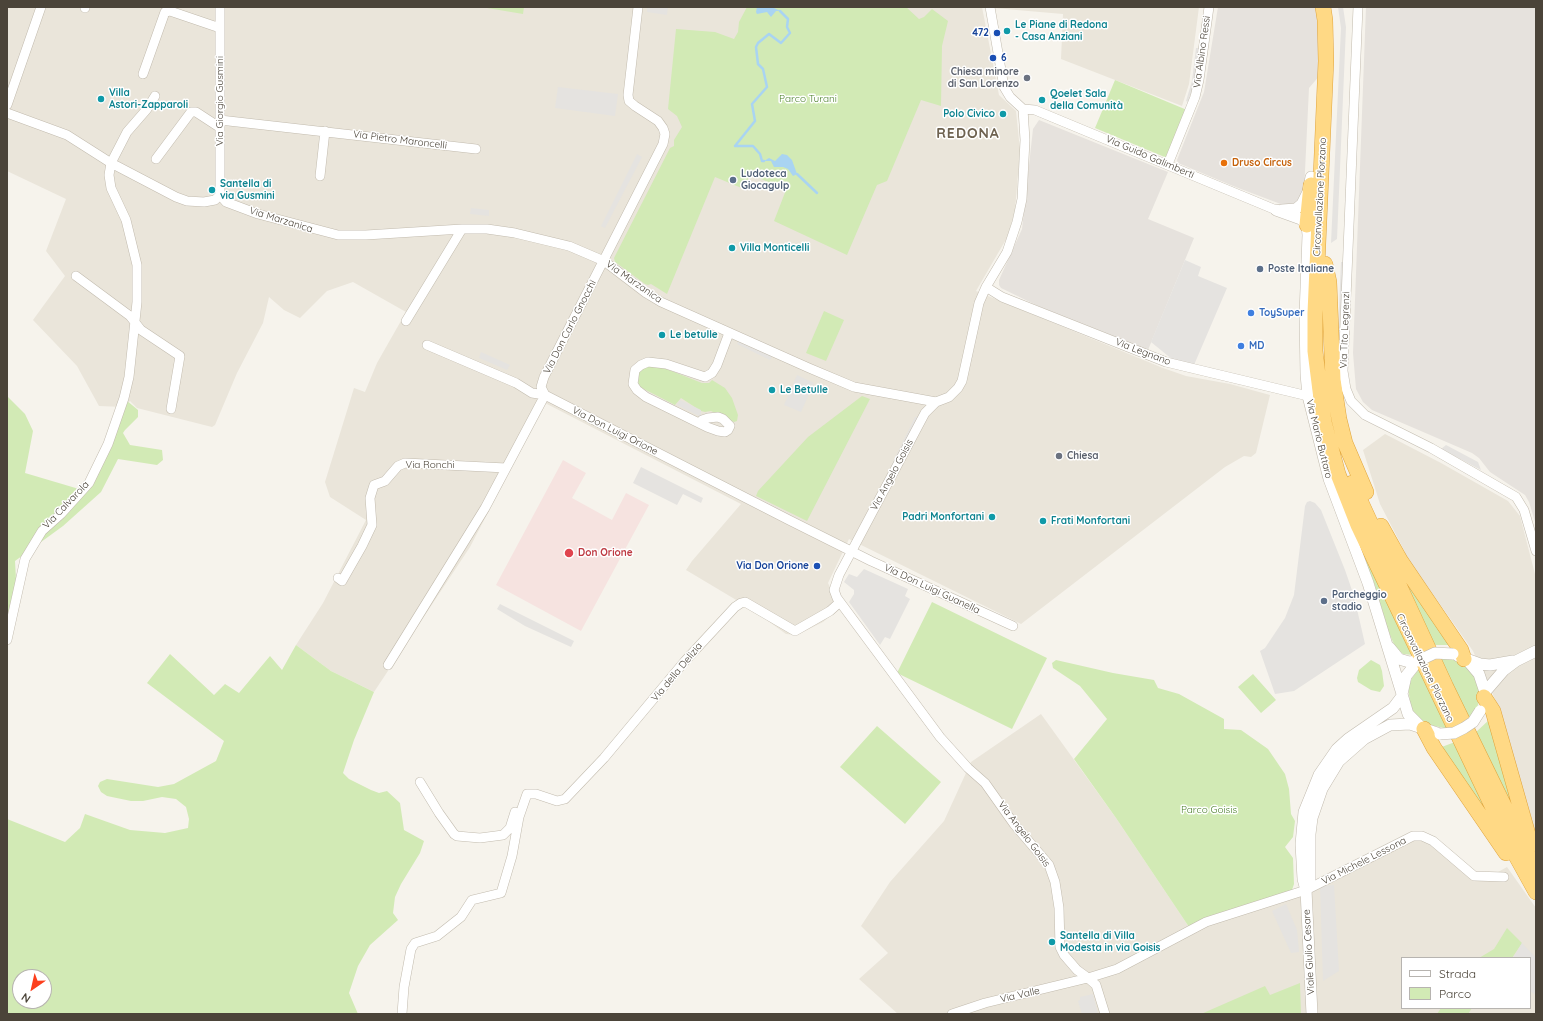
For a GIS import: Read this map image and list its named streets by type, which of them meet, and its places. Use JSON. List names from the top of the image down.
{
  "streets": {
    "highway": ["Circonvallazione Plorzano"],
    "street": [
      "Via Albino Ressi",
      "Via Giorgio Gusmini",
      "Via Pietro Maroncelli",
      "Via Guido Galimberti",
      "Via Marzanica",
      "Via Don Carlo Gnocchi",
      "Via Tito Legrenzi",
      "Via Legnano",
      "Via Don Luigi Orione",
      "Via Mario Buttaro",
      "Via Ronchi",
      "Via Angelo Goisis",
      "Via Calvarola",
      "Via Don Luigi Guanella",
      "Via della Delizia",
      "Via Michele Lessona",
      "Viale Giulio Cesare",
      "Via Valle"
    ]
  },
  "crossings": [
    ["Via Albino Ressi", "Via Guido Galimberti"],
    ["Via Giorgio Gusmini", "Via Pietro Maroncelli"],
    ["Via Giorgio Gusmini", "Via Marzanica"],
    ["Via Marzanica", "Via Don Carlo Gnocchi"],
    ["Via Marzanica", "Via Angelo Goisis"],
    ["Via Don Carlo Gnocchi", "Via Don Luigi Orione"],
    ["Via Legnano", "Via Mario Buttaro"],
    ["Via Don Luigi Orione", "Via Angelo Goisis"],
    ["Via Don Luigi Orione", "Via Don Luigi Guanella"],
    ["Via Mario Buttaro", "Viale Giulio Cesare"],
    ["Via Angelo Goisis", "Via Don Luigi Guanella"],
    ["Via Angelo Goisis", "Via della Delizia"],
    ["Via Angelo Goisis", "Via Valle"],
    ["Via Michele Lessona", "Viale Giulio Cesare"]
  ],
  "districts": ["REDONA"],
  "parks": ["Parco Turani", "Parco Goisis"],
  "places": [
    "Le Piane di Redona - Casa Anziani",
    "472",
    "6",
    "Chiesa minore di San Lorenzo",
    "Villa Astori-Zapparoli",
    "Qoelet Sala della Comunità",
    "Polo Civico",
    "Druso Circus",
    "Ludoteca Giocagulp",
    "Santella di via Gusmini",
    "Villa Monticelli",
    "Poste Italiane",
    "ToySuper",
    "Le betulle",
    "MD",
    "Le Betulle",
    "Chiesa",
    "Padri Monfortani",
    "Frati Monfortani",
    "Don Orione",
    "Via Don Orione",
    "Parcheggio stadio",
    "Santella di Villa Modesta in via Goisis"
  ],
  "legend": ["Strada", "Parco"],
  "north": "bottom left"
}
